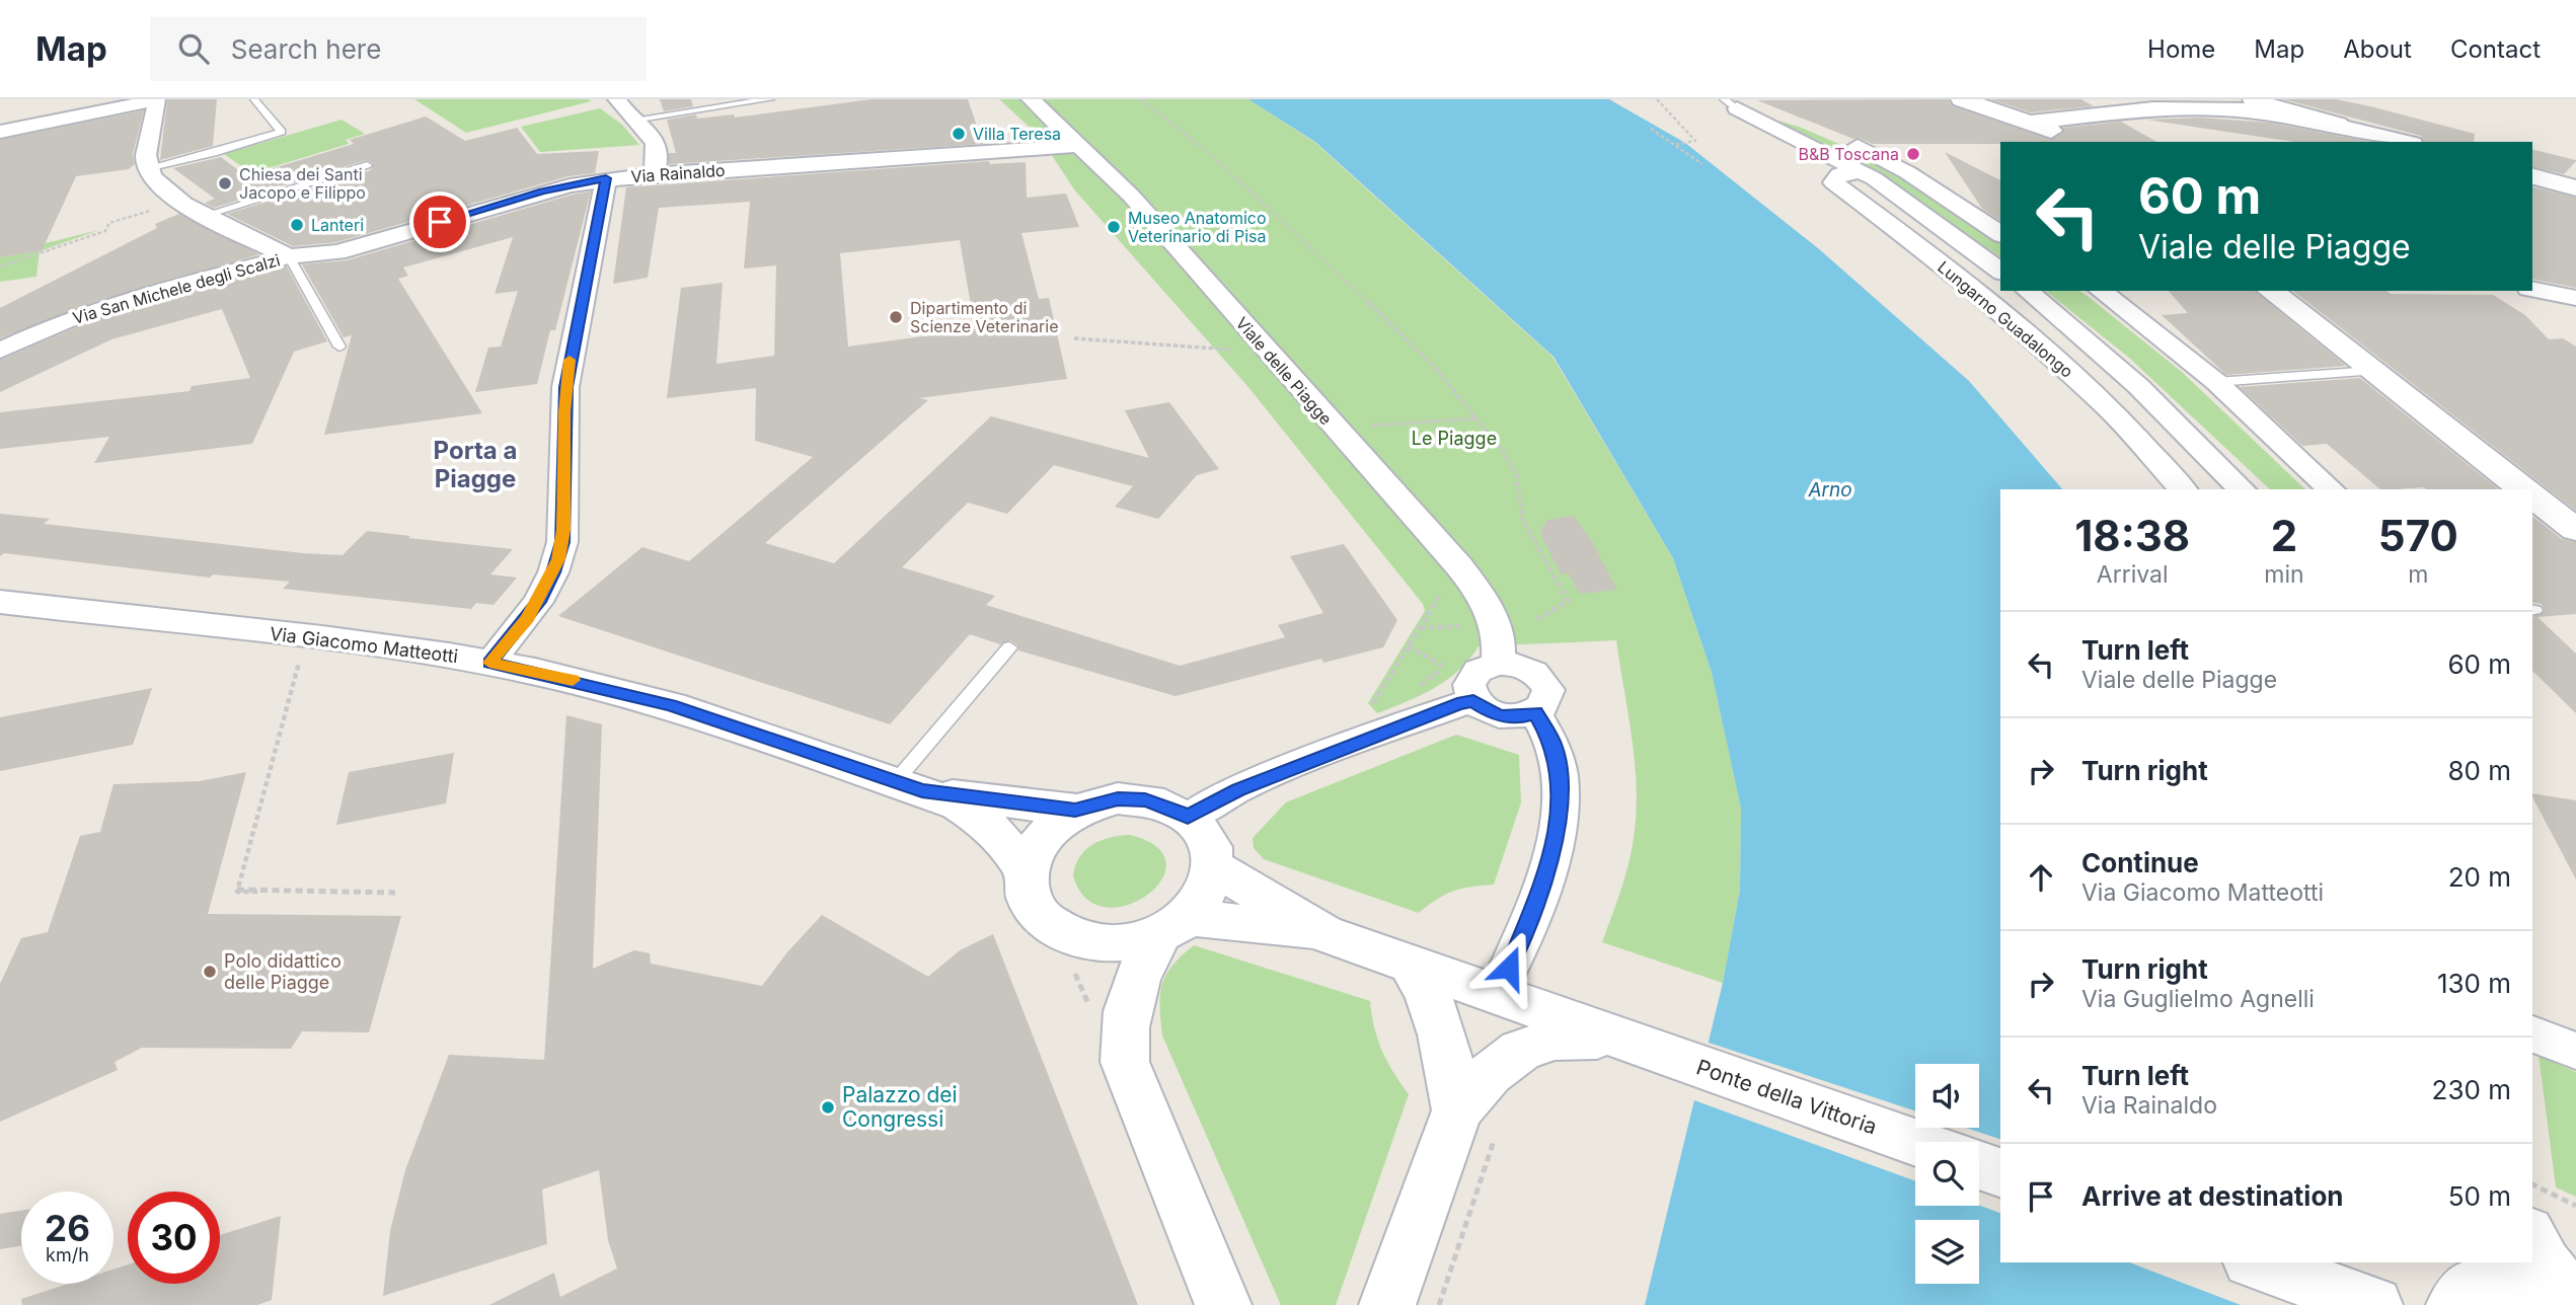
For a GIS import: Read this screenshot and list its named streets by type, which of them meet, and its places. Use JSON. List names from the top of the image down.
{
  "streets": {
    "main road": ["Via Giacomo Matteotti", "Ponte della Vittoria"],
    "street": [
      "Via Rainaldo",
      "Via San Michele degli Scalzi",
      "Lungarno Guadalongo",
      "Viale delle Piagge"
    ]
  },
  "crossings": [
    ["Via Rainaldo", "Via San Michele degli Scalzi"],
    ["Via Rainaldo", "Viale delle Piagge"]
  ],
  "districts": ["Porta a Piagge"],
  "water": ["Arno"],
  "parks": ["Le Piagge"],
  "places": [
    "Villa Teresa",
    "B&B Toscana",
    "Chiesa dei Santi Jacopo e Filippo",
    "Lanteri",
    "Museo Anatomico Veterinario di Pisa",
    "Dipartimento di Scienze Veterinarie",
    "Polo didattico delle Piagge",
    "Palazzo dei Congressi"
  ],
  "page": {
    "header": "Map",
    "search": "Search here",
    "nav": [
      "Home",
      "Map",
      "About",
      "Contact"
    ],
    "turn": ["60 m", "Viale delle Piagge"],
    "eta": [
      "18:38",
      "Arrival",
      "2",
      "min",
      "570",
      "m"
    ],
    "list": [
      {
        "name": "Turn left",
        "note": "Viale delle Piagge",
        "value": "60 m"
      },
      {
        "name": "Turn right",
        "value": "80 m"
      },
      {
        "name": "Continue",
        "note": "Via Giacomo Matteotti",
        "value": "20 m"
      },
      {
        "name": "Turn right",
        "note": "Via Guglielmo Agnelli",
        "value": "130 m"
      },
      {
        "name": "Turn left",
        "note": "Via Rainaldo",
        "value": "230 m"
      },
      {
        "name": "Arrive at destination",
        "value": "50 m"
      }
    ],
    "speed": "26 km/h",
    "limit": "30"
  }
}
